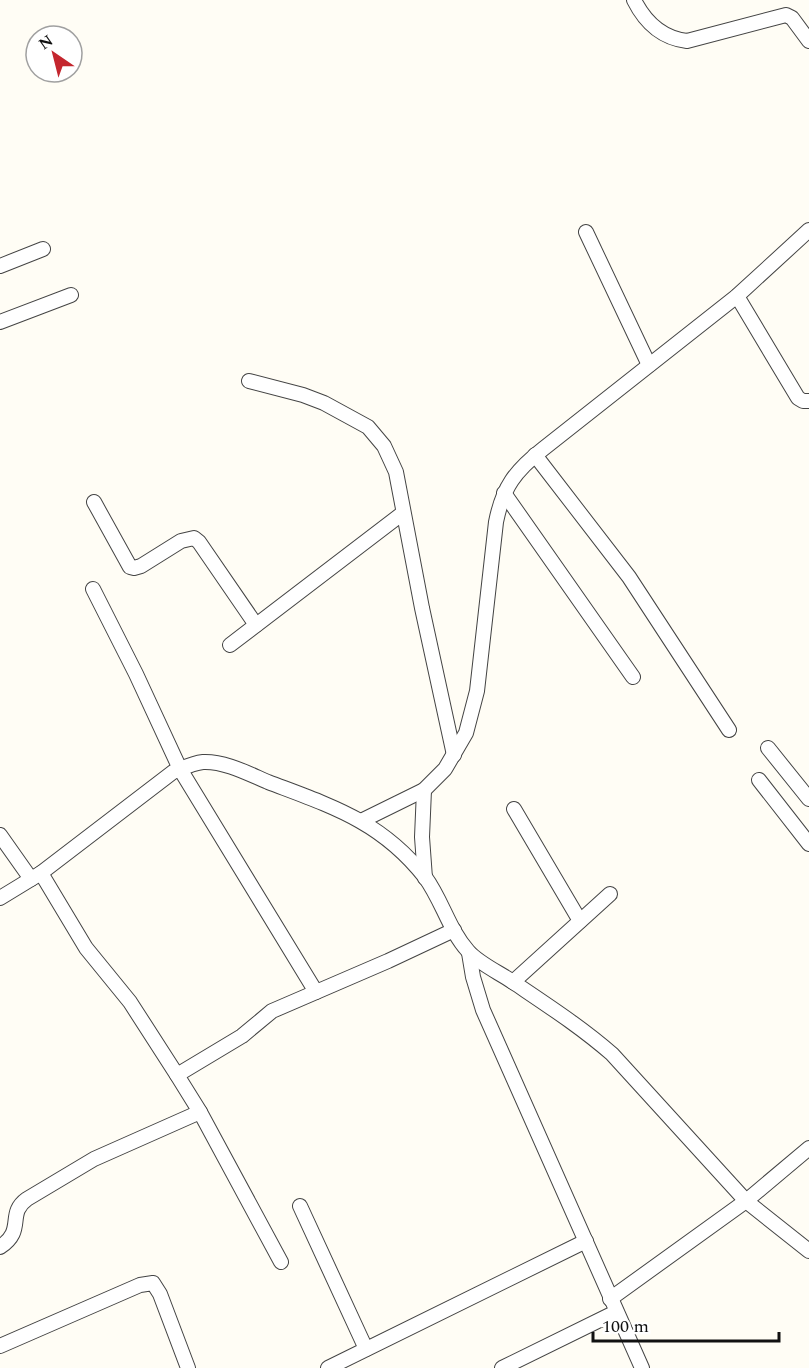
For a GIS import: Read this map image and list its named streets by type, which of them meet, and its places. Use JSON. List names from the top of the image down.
{
  "scale_bar": "100 m",
  "north": "top left"
}
